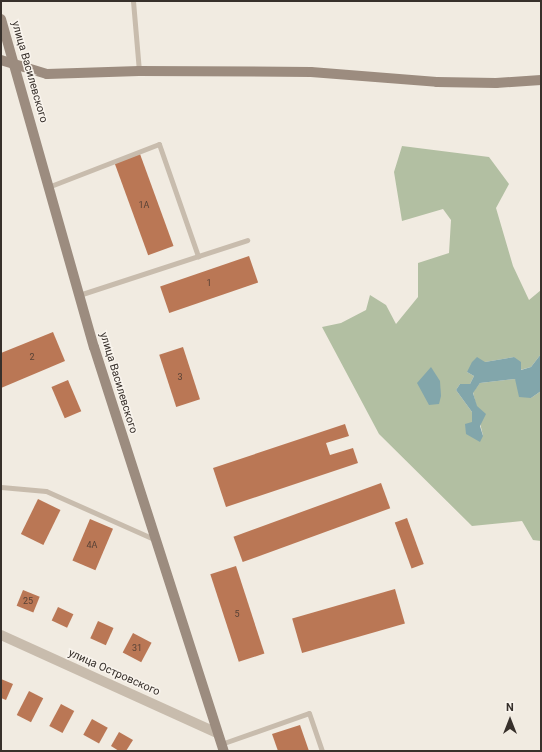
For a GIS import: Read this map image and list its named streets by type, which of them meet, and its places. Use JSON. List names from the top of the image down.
{
  "streets": {
    "main road": ["улица Василевского"],
    "street": ["улица Островского"]
  },
  "crossings": [
    ["улица Василевского", "улица Островского"]
  ],
  "house_numbers": [
    "1А",
    "1",
    "2",
    "3",
    "4А",
    "25",
    "5",
    "31"
  ],
  "north": "top"
}
